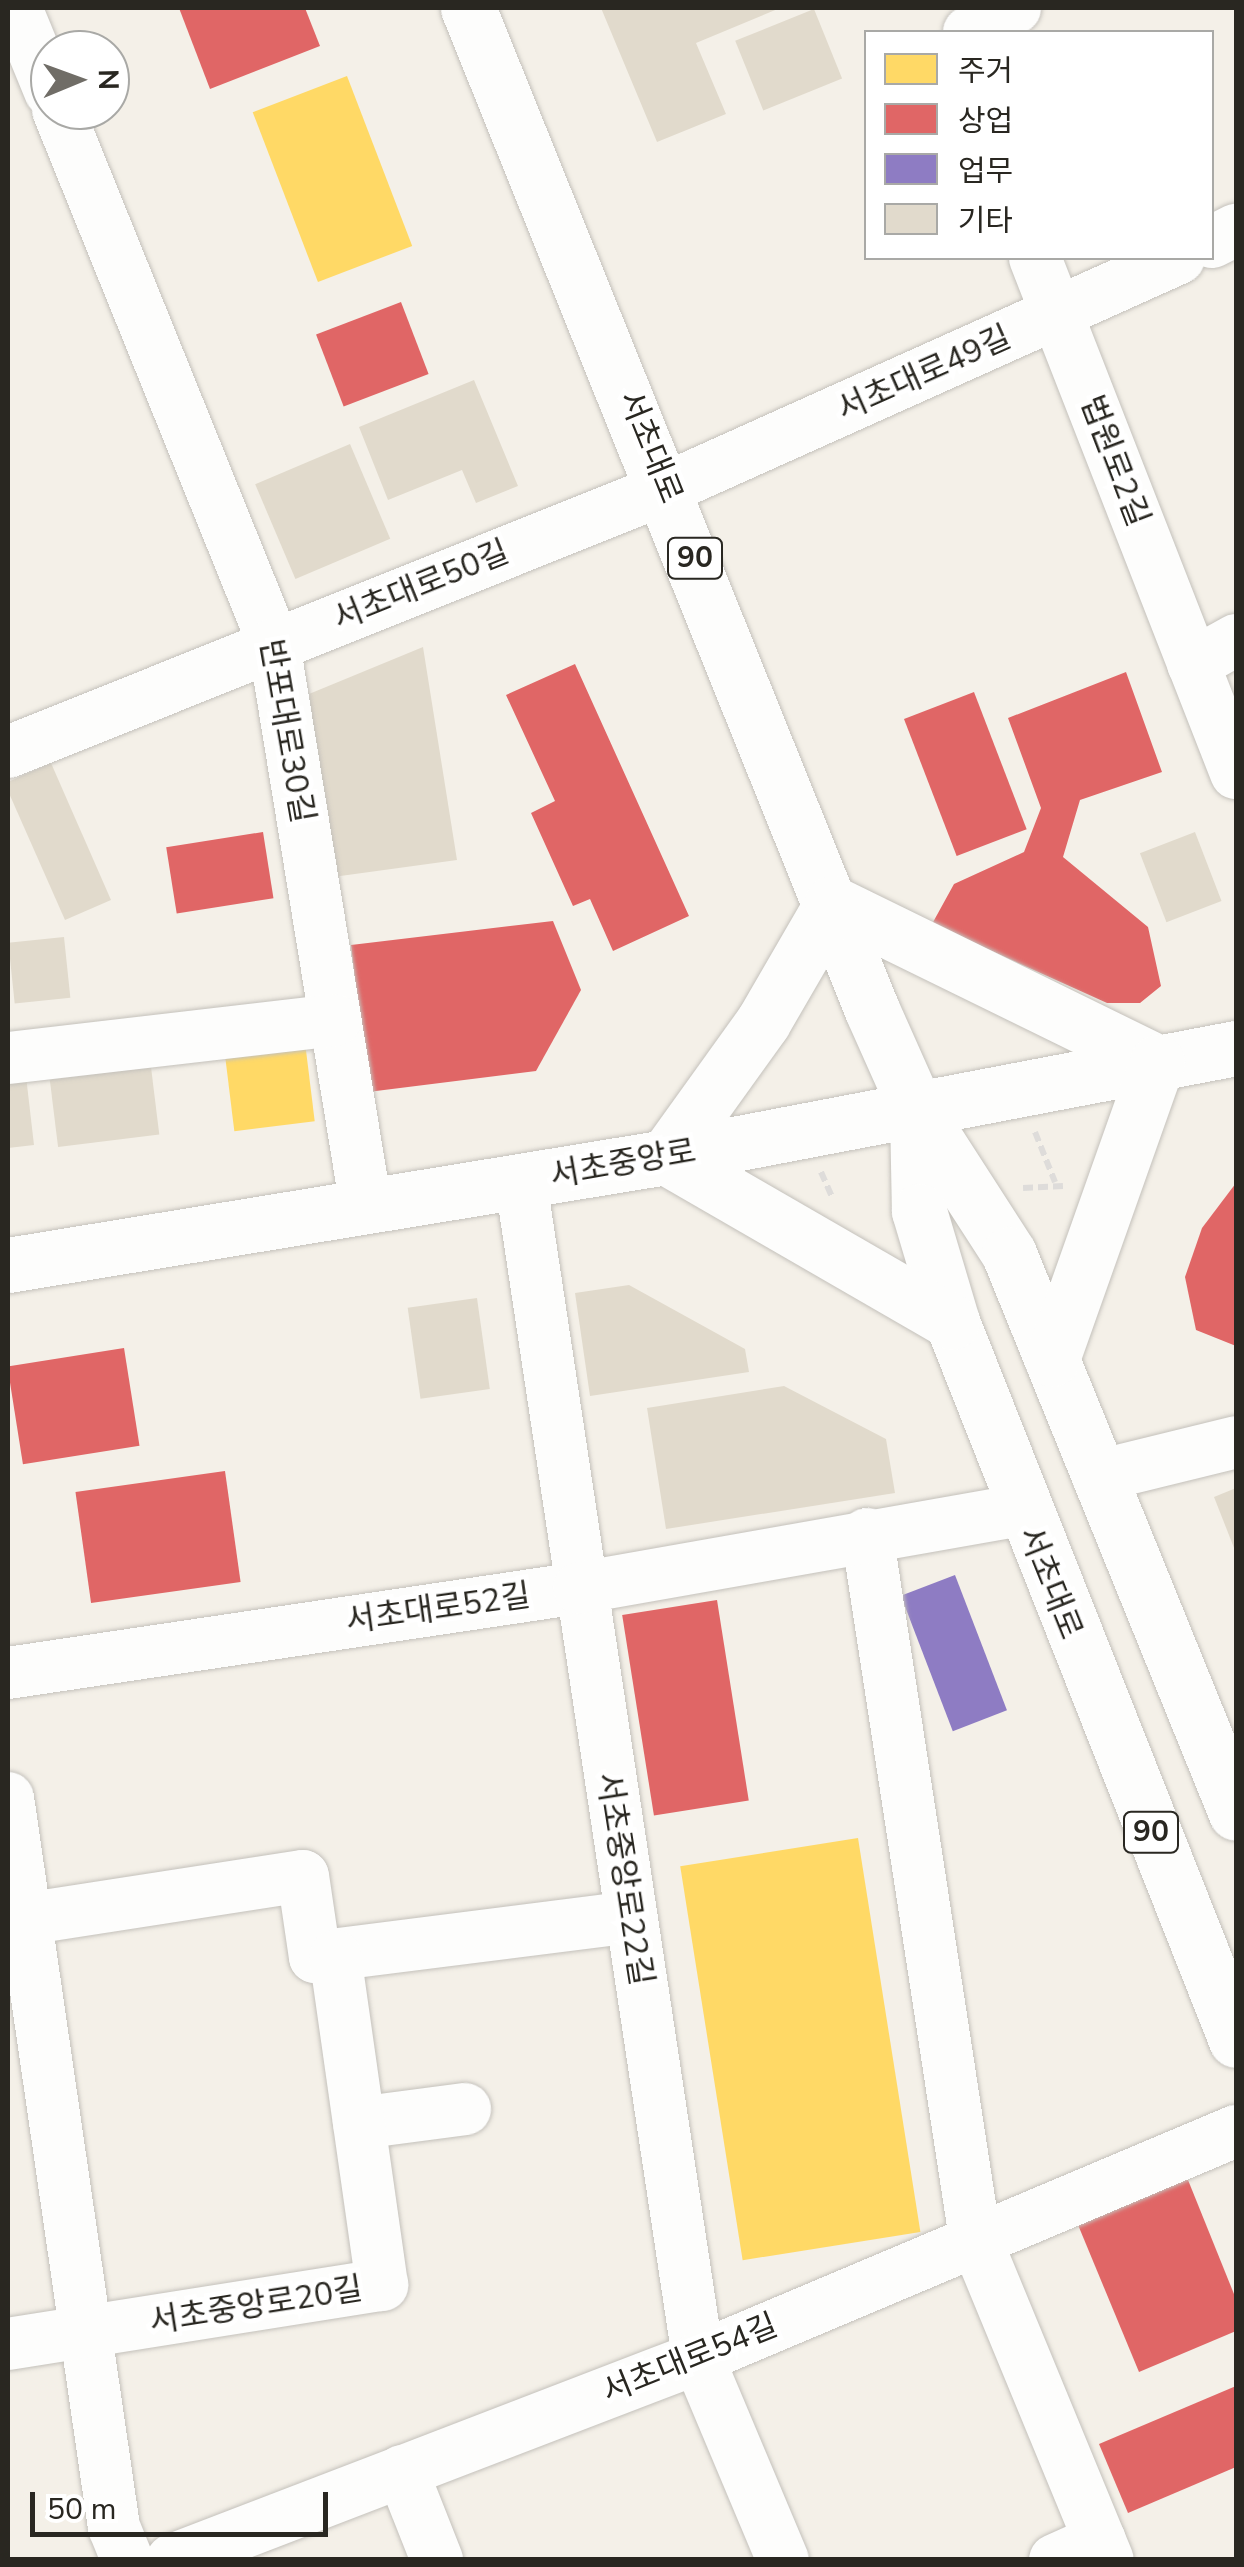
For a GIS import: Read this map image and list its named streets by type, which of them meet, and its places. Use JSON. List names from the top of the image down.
{
  "streets": {
    "main road": ["서초대로", "90", "서초중앙로"],
    "street": [
      "서초대로49길",
      "법원로2길",
      "서초대로50길",
      "반포대로30길",
      "서초대로52길",
      "서초중앙로22길",
      "서초중앙로20길",
      "서초대로54길"
    ]
  },
  "crossings": [
    ["서초대로49길", "서초대로"],
    ["서초대로49길", "법원로2길"],
    ["서초대로49길", "서초대로50길"],
    ["서초대로", "서초대로50길"],
    ["서초대로", "서초중앙로"],
    ["서초대로", "서초대로52길"],
    ["서초대로50길", "반포대로30길"],
    ["반포대로30길", "서초중앙로"],
    ["서초중앙로", "서초중앙로22길"],
    ["서초대로52길", "서초중앙로22길"],
    ["서초중앙로22길", "서초대로54길"]
  ],
  "legend": [
    "주거",
    "상업",
    "업무",
    "기타"
  ],
  "scale_bar": "50 m",
  "north": "right"
}
